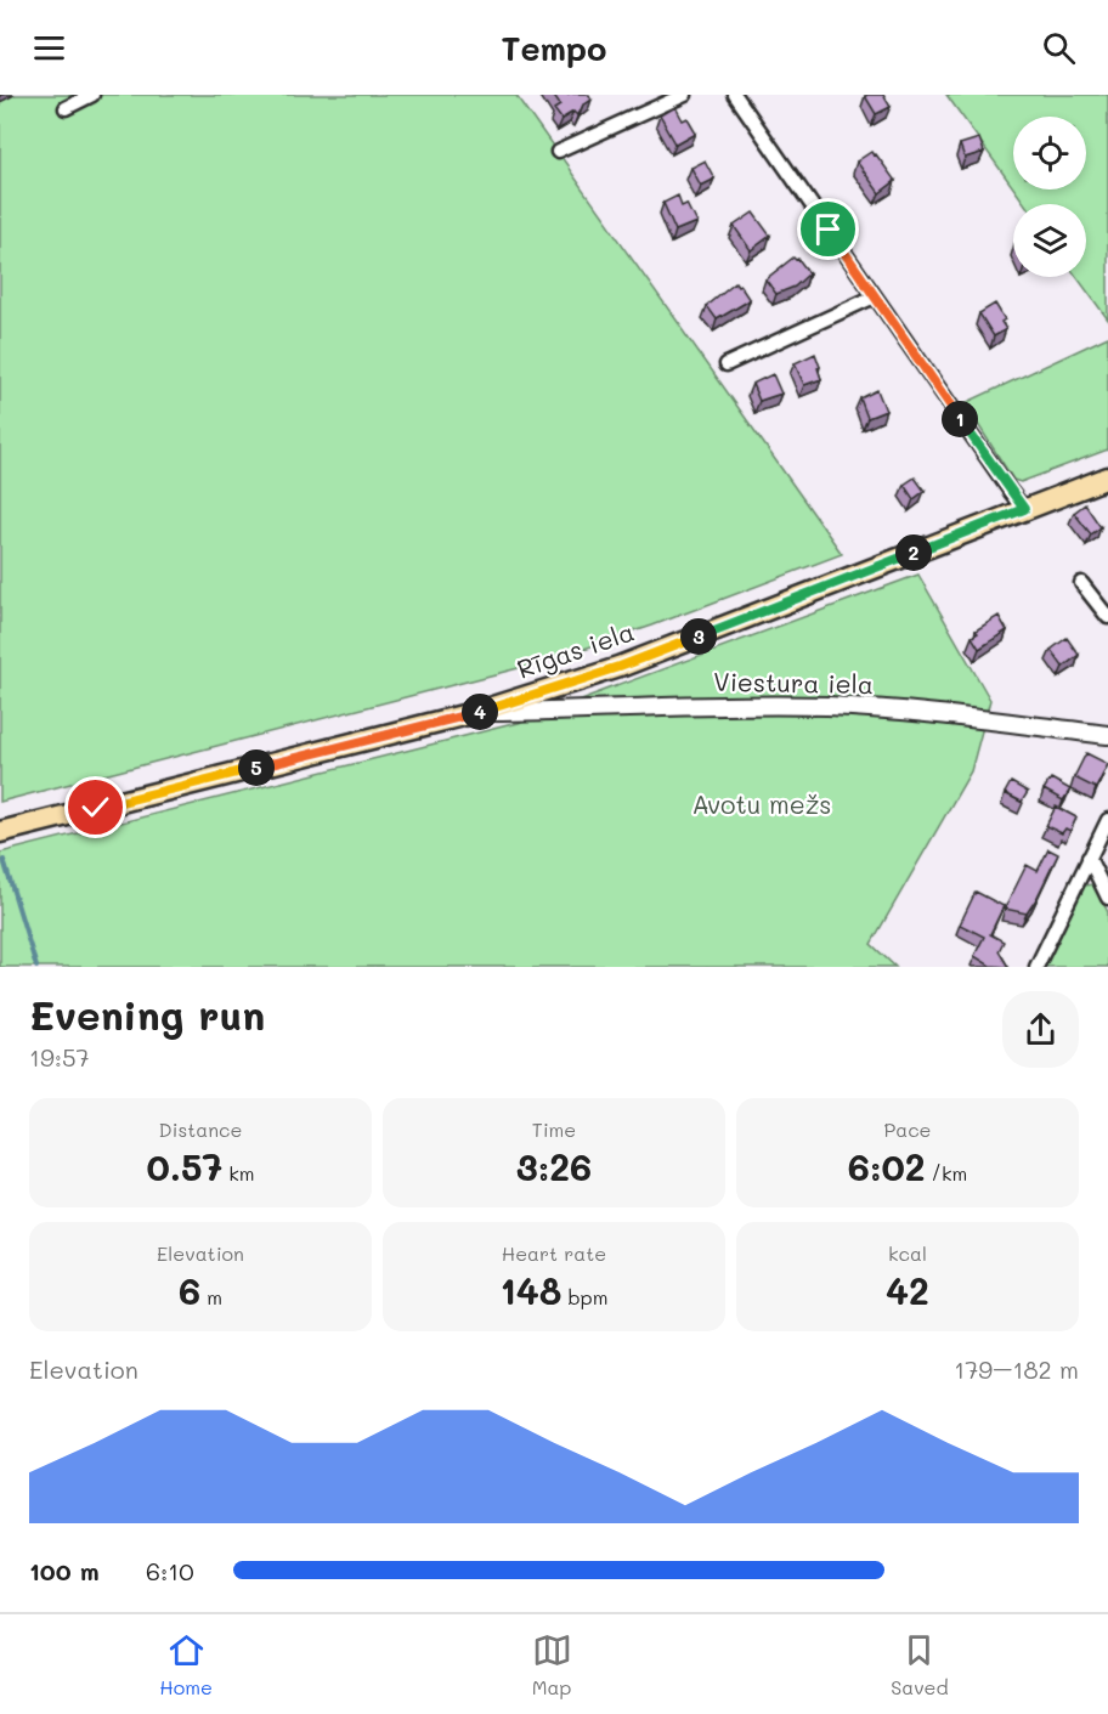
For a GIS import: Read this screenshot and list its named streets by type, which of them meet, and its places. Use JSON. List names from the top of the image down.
{
  "streets": {
    "main road": ["Rīgas iela"],
    "street": ["Viestura iela"]
  },
  "crossings": [
    ["Rīgas iela", "Viestura iela"]
  ],
  "parks": ["Avotu mežs"],
  "page": {
    "header": "Tempo",
    "pins": [
      "1",
      "2",
      "3",
      "4",
      "5"
    ],
    "heading": ["Evening run", "19:57"],
    "stats": [
      ["Distance", "0.57 km"],
      ["Time", "3:26"],
      ["Pace", "6:02 /km"],
      ["Elevation", "6 m"],
      ["Heart rate", "148 bpm"],
      ["kcal", "42"]
    ],
    "chart": ["Elevation", "179–182 m"],
    "list": [
      {
        "name": "100 m",
        "note": "6:10"
      }
    ],
    "tabs": ["Home", "Map", "Saved"]
  }
}
